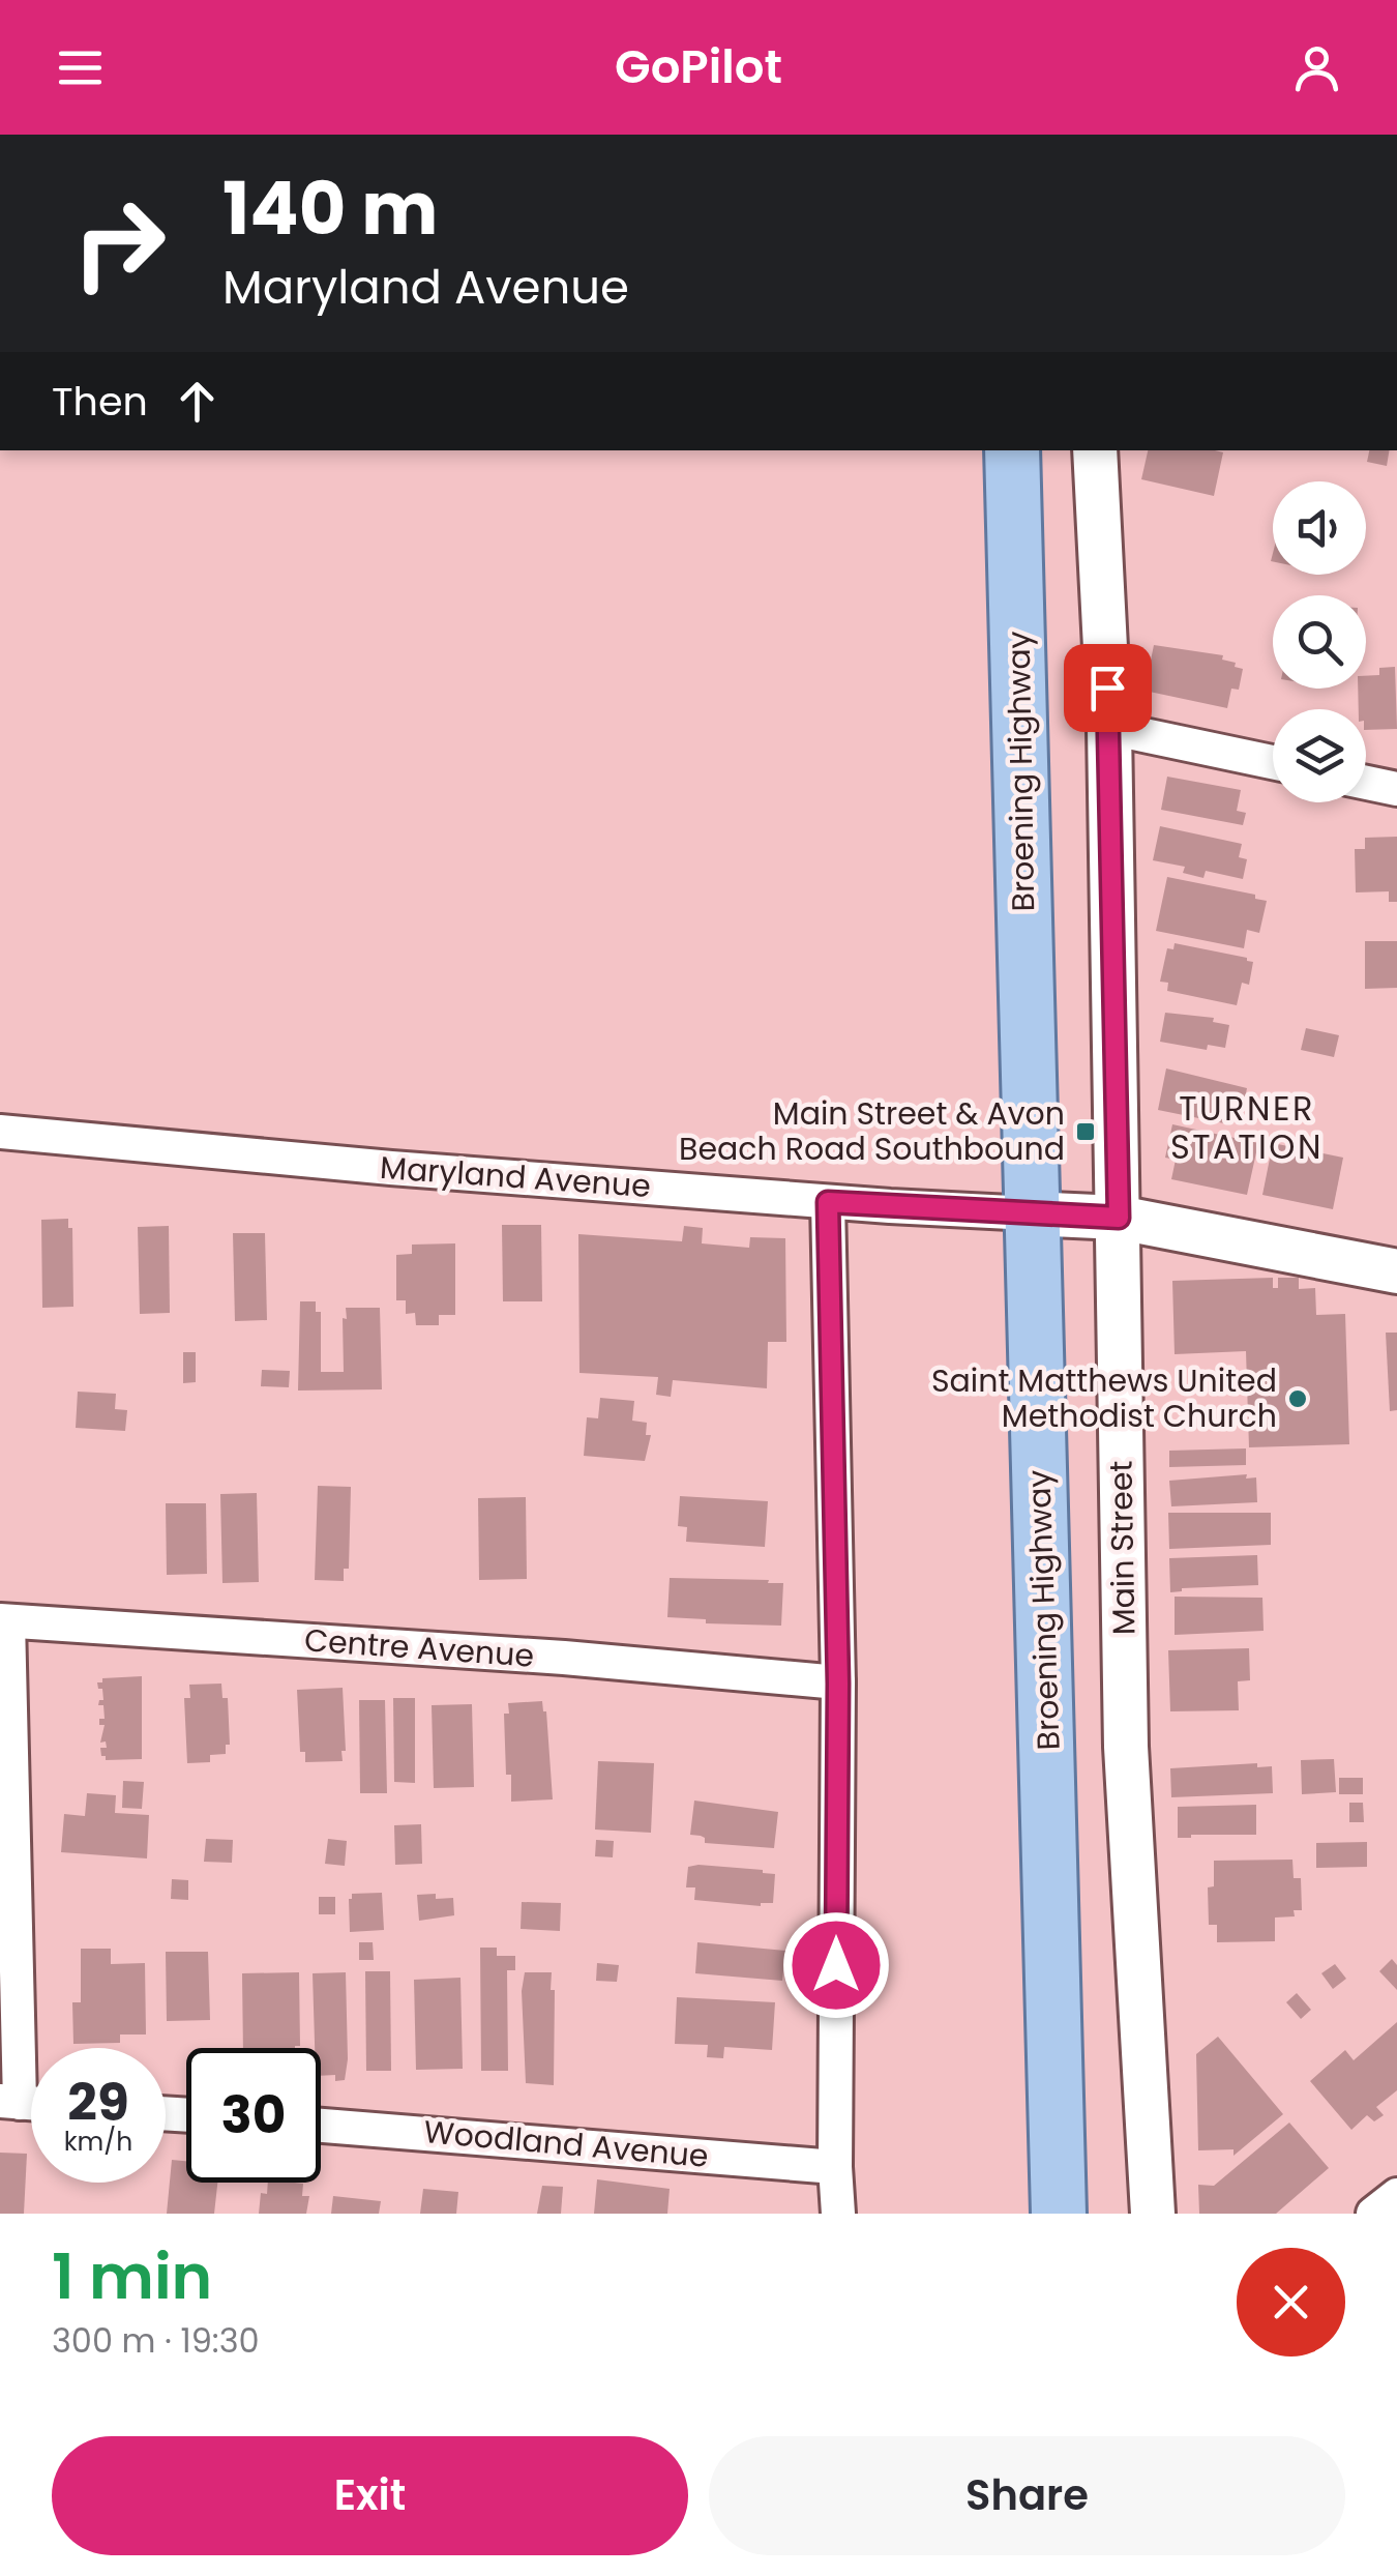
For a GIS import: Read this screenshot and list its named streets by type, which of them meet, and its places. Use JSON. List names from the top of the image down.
{
  "streets": {
    "main road": ["Broening Highway"],
    "street": [
      "Maryland Avenue",
      "Main Street",
      "Centre Avenue",
      "Woodland Avenue"
    ]
  },
  "crossings": [
    ["Broening Highway", "Maryland Avenue"]
  ],
  "districts": ["TURNER STATION"],
  "places": {
    "transit": ["Main Street & Avon Beach Road Southbound"],
    "other": ["Saint Matthews United Methodist Church"]
  },
  "page": {
    "header": "GoPilot",
    "turn": ["140 m", "Maryland Avenue"],
    "then": "Then",
    "speed": "29 km/h",
    "limit": "30",
    "heading": ["1 min", "300 m · 19:30"],
    "buttons": ["Exit", "Share"]
  }
}
